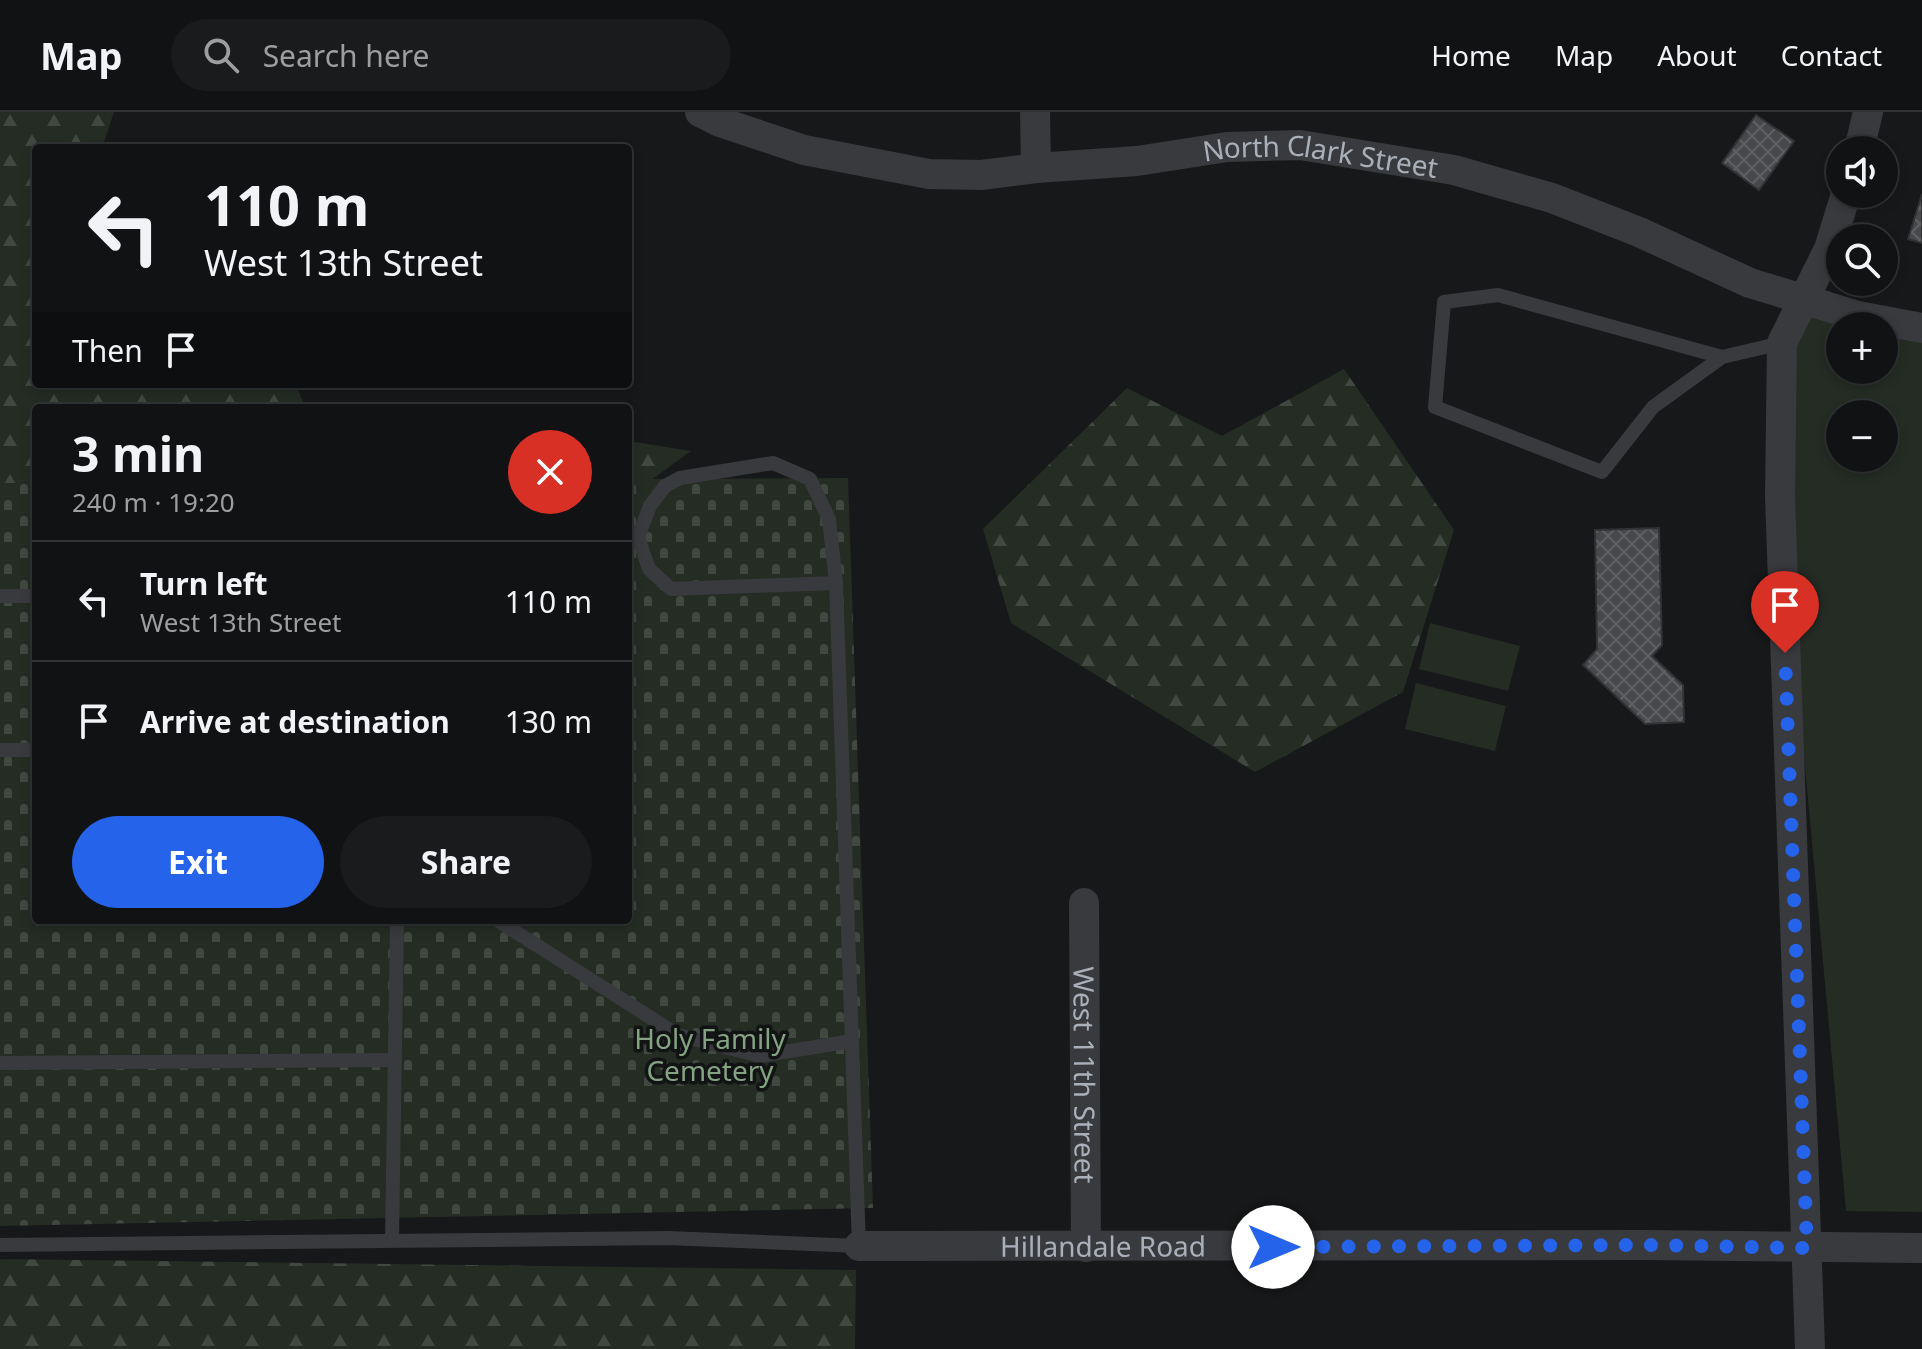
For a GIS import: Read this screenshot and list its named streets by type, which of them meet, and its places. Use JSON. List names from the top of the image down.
{
  "streets": {
    "street": ["North Clark Street", "West 11th Street", "Hillandale Road"]
  },
  "crossings": [
    ["West 11th Street", "Hillandale Road"]
  ],
  "parks": ["Holy Family Cemetery"],
  "page": {
    "header": "Map",
    "search": "Search here",
    "nav": [
      "Home",
      "Map",
      "About",
      "Contact"
    ],
    "map_buttons": ["+", "−"],
    "turn": ["110 m", "West 13th Street"],
    "then": "Then",
    "heading": ["3 min", "240 m · 19:20"],
    "list": [
      {
        "name": "Turn left",
        "note": "West 13th Street",
        "value": "110 m"
      },
      {
        "name": "Arrive at destination",
        "value": "130 m"
      }
    ],
    "buttons": ["Exit", "Share"]
  }
}
